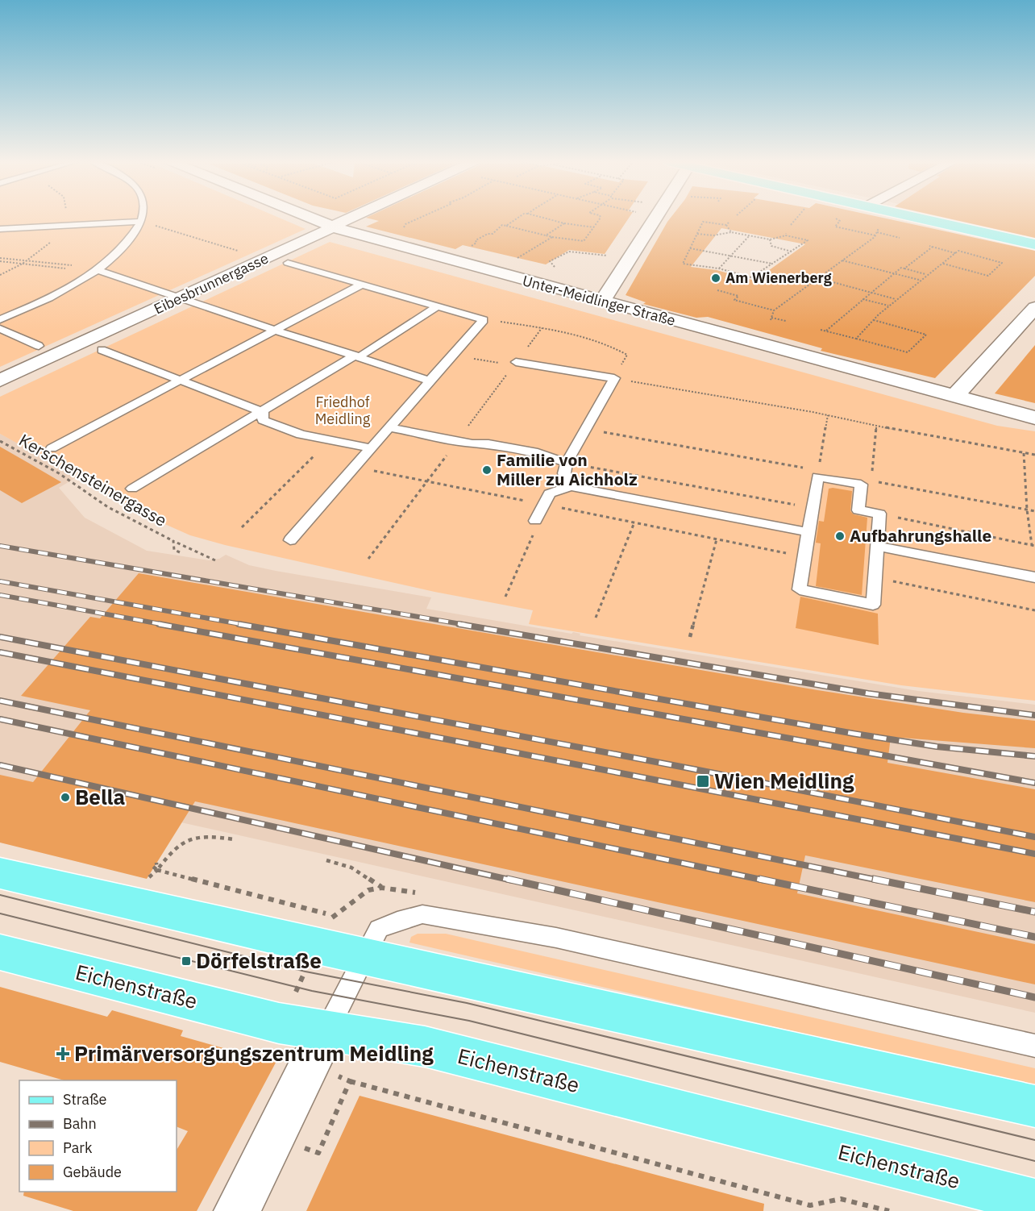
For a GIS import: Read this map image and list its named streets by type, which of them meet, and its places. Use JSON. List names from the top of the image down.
{
  "streets": {
    "main road": ["Eichenstraße"],
    "street": ["Eibesbrunnergasse", "Unter-Meidlinger Straße"],
    "path": ["Kerschensteinergasse"]
  },
  "crossings": [
    ["Eibesbrunnergasse", "Unter-Meidlinger Straße"]
  ],
  "parks": ["Friedhof Meidling"],
  "places": {
    "other": [
      "Am Wienerberg",
      "Familie von Miller zu Aichholz",
      "Aufbahrungshalle",
      "Bella"
    ],
    "transit": ["Wien Meidling", "Dörfelstraße"],
    "health": ["Primärversorgungszentrum Meidling"]
  },
  "legend": [
    "Straße",
    "Bahn",
    "Park",
    "Gebäude"
  ]
}
